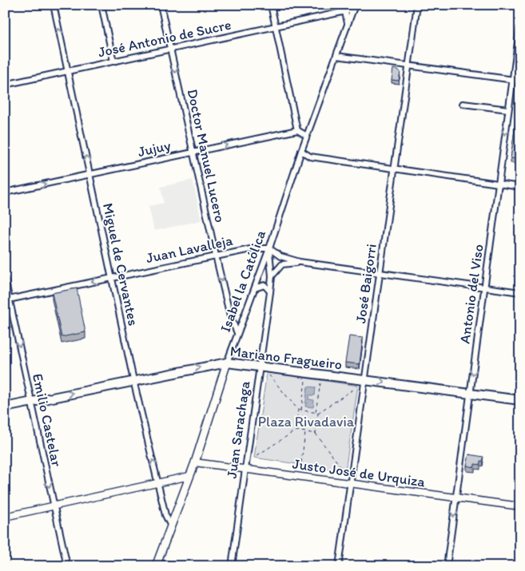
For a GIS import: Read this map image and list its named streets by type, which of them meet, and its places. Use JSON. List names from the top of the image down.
{
  "streets": {
    "main road": ["Isabel la Católica", "Mariano Fragueiro"],
    "street": [
      "José Antonio de Sucre",
      "Jujuy",
      "Doctor Manuel Lucero",
      "Juan Lavalleja",
      "Miguel de Cervantes",
      "José Baigorri",
      "Antonio del Viso",
      "Emilio Castelar",
      "Juan Sarachaga",
      "Justo José de Urquiza"
    ]
  },
  "crossings": [
    ["José Antonio de Sucre", "Doctor Manuel Lucero"],
    ["José Antonio de Sucre", "Miguel de Cervantes"],
    ["José Antonio de Sucre", "Isabel la Católica"],
    ["Jujuy", "Doctor Manuel Lucero"],
    ["Jujuy", "Miguel de Cervantes"],
    ["Doctor Manuel Lucero", "Juan Lavalleja"],
    ["Doctor Manuel Lucero", "Isabel la Católica"],
    ["Juan Lavalleja", "Miguel de Cervantes"],
    ["Juan Lavalleja", "Isabel la Católica"],
    ["Juan Lavalleja", "Emilio Castelar"],
    ["Juan Lavalleja", "Juan Sarachaga"],
    ["Miguel de Cervantes", "Isabel la Católica"],
    ["Miguel de Cervantes", "Mariano Fragueiro"],
    ["Isabel la Católica", "Mariano Fragueiro"],
    ["Isabel la Católica", "Juan Sarachaga"],
    ["Isabel la Católica", "Justo José de Urquiza"],
    ["José Baigorri", "Mariano Fragueiro"],
    ["José Baigorri", "Justo José de Urquiza"],
    ["Antonio del Viso", "Mariano Fragueiro"],
    ["Antonio del Viso", "Justo José de Urquiza"],
    ["Mariano Fragueiro", "Emilio Castelar"],
    ["Mariano Fragueiro", "Juan Sarachaga"],
    ["Juan Sarachaga", "Justo José de Urquiza"]
  ],
  "one_way": [
    "Jujuy",
    "Doctor Manuel Lucero",
    "Juan Lavalleja",
    "Miguel de Cervantes",
    "Antonio del Viso",
    "Mariano Fragueiro",
    "Emilio Castelar"
  ],
  "parks": ["Plaza Rivadavia"]
}
